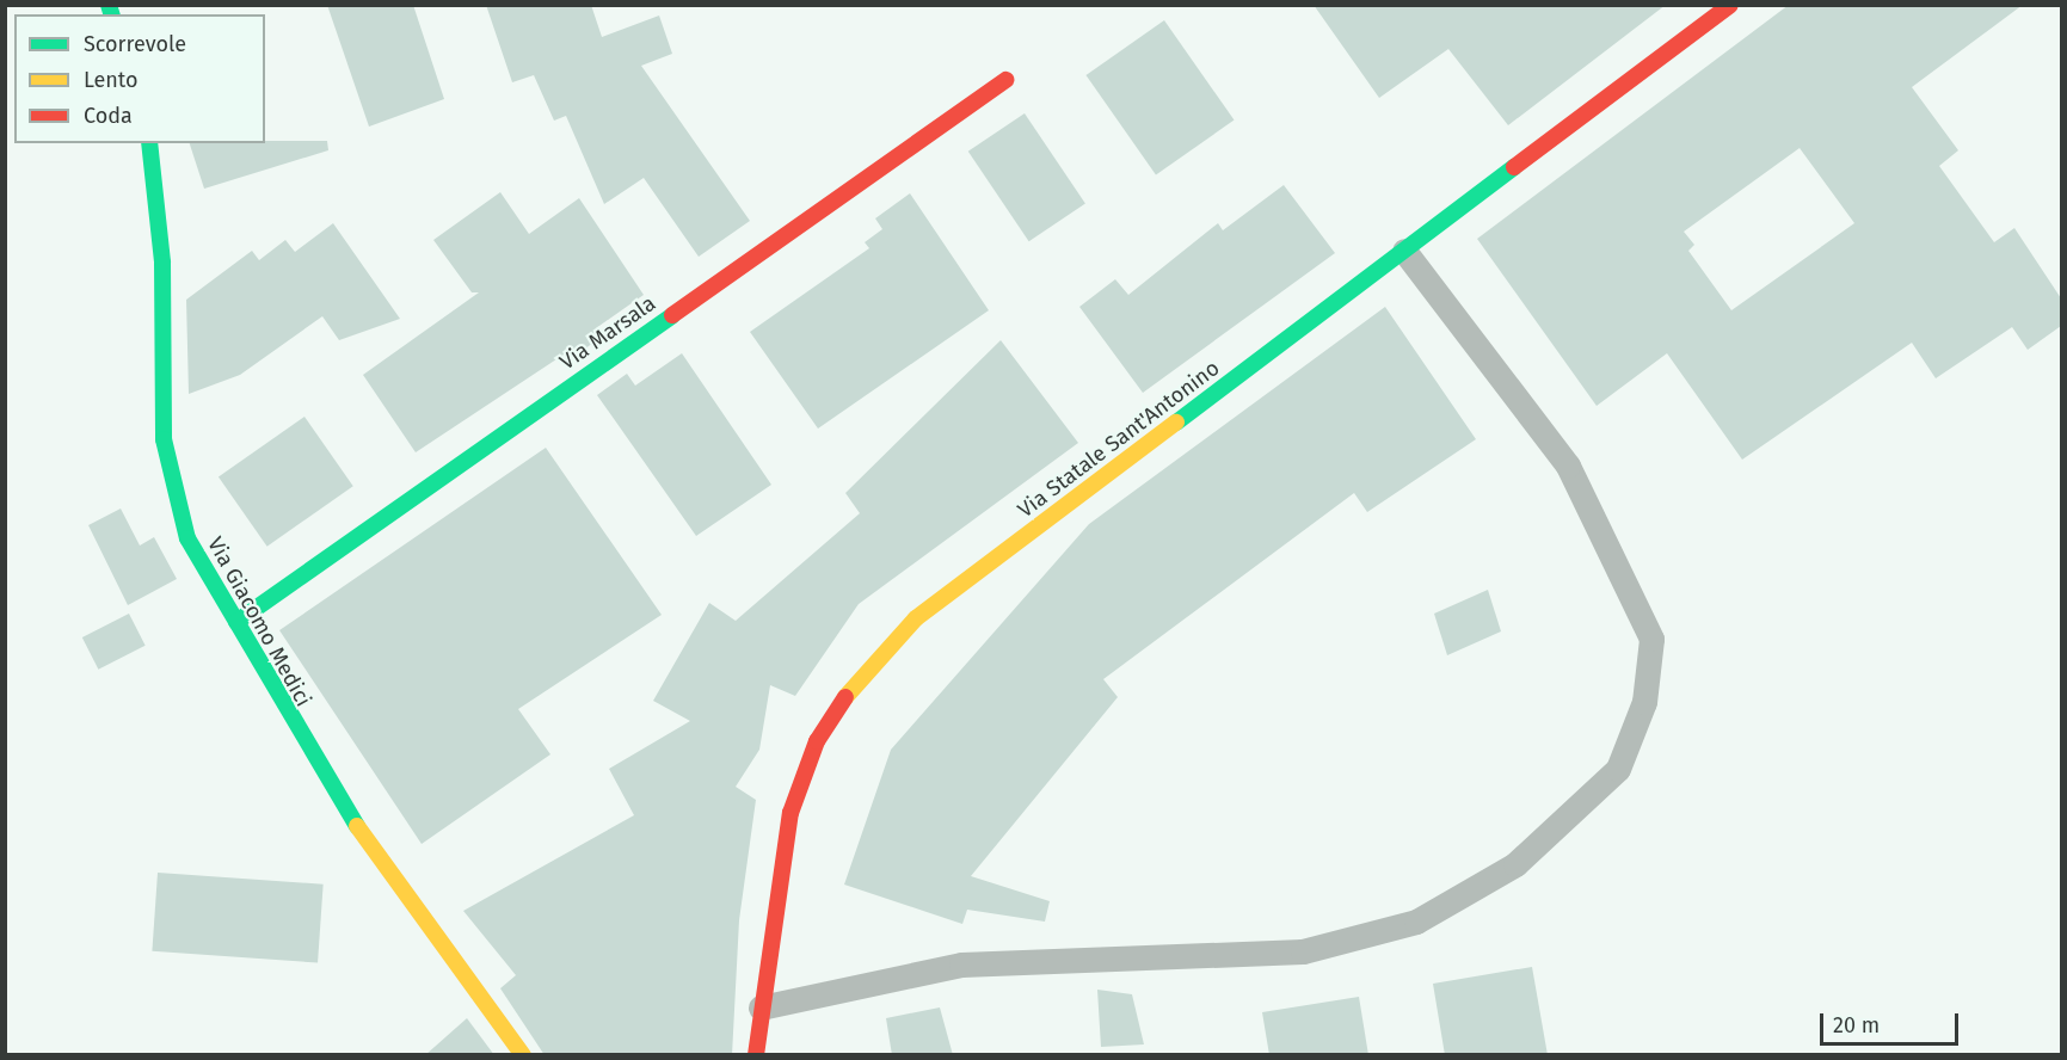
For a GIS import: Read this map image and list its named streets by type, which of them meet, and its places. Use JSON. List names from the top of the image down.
{
  "streets": {
    "street": ["Via Marsala", "Via Statale Sant'Antonino", "Via Giacomo Medici"]
  },
  "crossings": [
    ["Via Marsala", "Via Giacomo Medici"]
  ],
  "legend": ["Scorrevole", "Lento", "Coda"],
  "scale_bar": "20 m"
}
